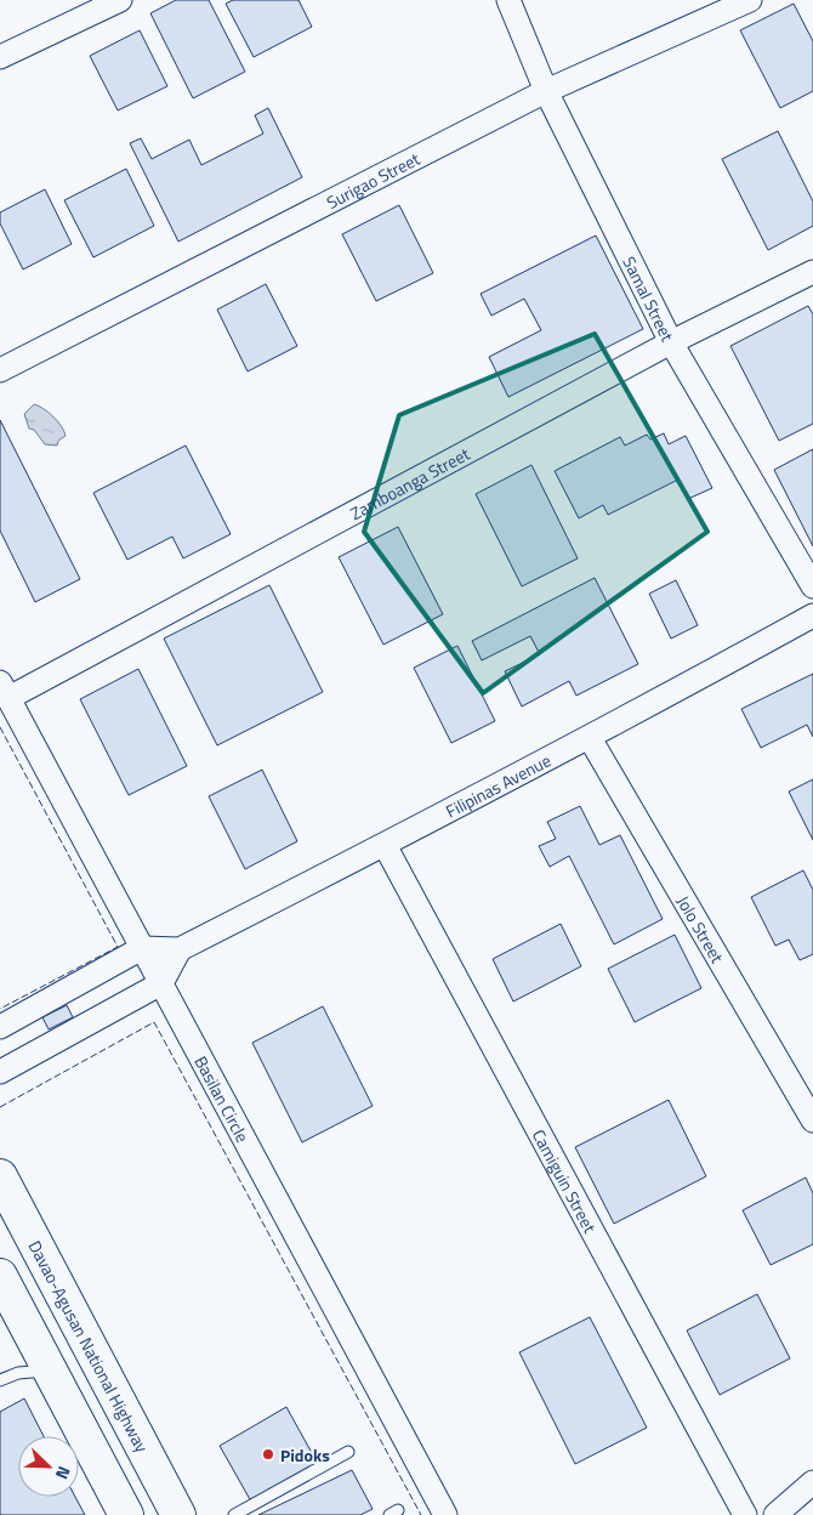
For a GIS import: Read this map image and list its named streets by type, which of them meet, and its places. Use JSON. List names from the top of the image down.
{
  "streets": {
    "main road": ["Davao-Agusan National Highway"],
    "street": [
      "Surigao Street",
      "Samal Street",
      "Zamboanga Street",
      "Filipinas Avenue",
      "Jolo Street",
      "Basilan Circle",
      "Camiguin Street"
    ]
  },
  "crossings": [
    ["Surigao Street", "Samal Street"],
    ["Samal Street", "Zamboanga Street"],
    ["Zamboanga Street", "Basilan Circle"],
    ["Filipinas Avenue", "Jolo Street"],
    ["Filipinas Avenue", "Basilan Circle"],
    ["Filipinas Avenue", "Camiguin Street"]
  ],
  "places": ["Pidoks"],
  "north": "bottom right"
}
